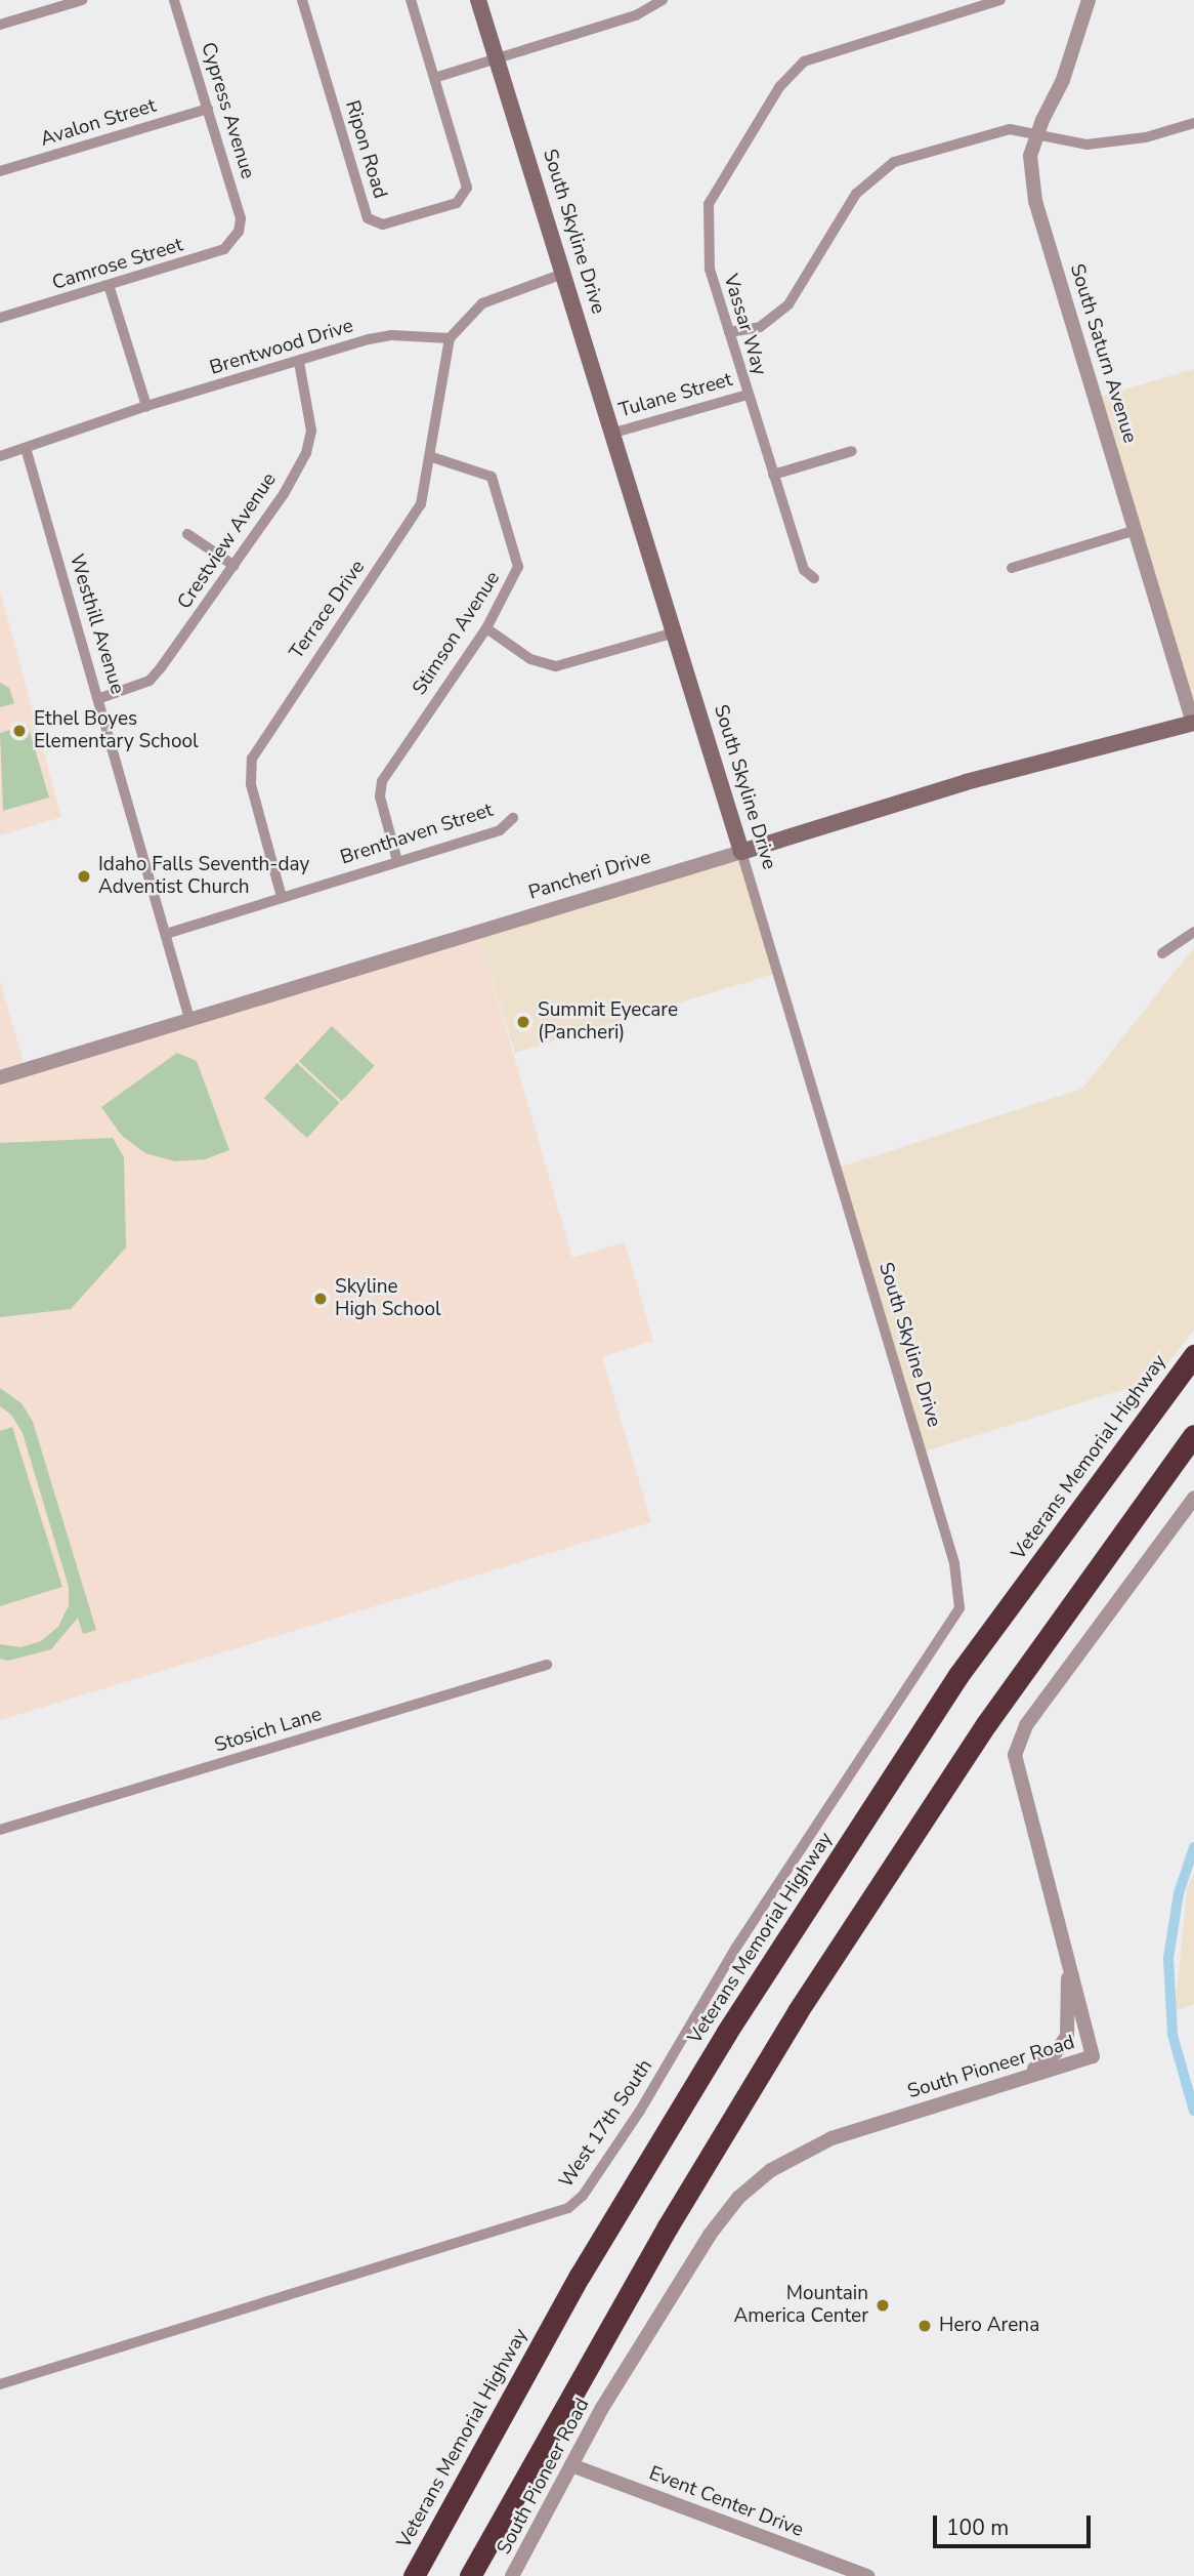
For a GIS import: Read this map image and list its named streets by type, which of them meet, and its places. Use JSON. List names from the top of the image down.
{
  "streets": {
    "highway": ["Veterans Memorial Highway"],
    "main road": ["South Skyline Drive", "Pancheri Drive"],
    "street": [
      "Cypress Avenue",
      "Avalon Street",
      "Ripon Road",
      "Camrose Street",
      "Vassar Way",
      "Brentwood Drive",
      "South Saturn Avenue",
      "Tulane Street",
      "Crestview Avenue",
      "Terrace Drive",
      "Westhill Avenue",
      "Stimson Avenue",
      "Brenthaven Street",
      "Stosich Lane",
      "South Pioneer Road",
      "West 17th South",
      "Event Center Drive"
    ]
  },
  "crossings": [
    ["Cypress Avenue", "Avalon Street"],
    ["Cypress Avenue", "Camrose Street"],
    ["South Skyline Drive", "Tulane Street"],
    ["South Skyline Drive", "Pancheri Drive"],
    ["South Skyline Drive", "West 17th South"],
    ["Vassar Way", "Tulane Street"],
    ["Brentwood Drive", "Crestview Avenue"],
    ["Brentwood Drive", "Terrace Drive"],
    ["Brentwood Drive", "Westhill Avenue"],
    ["South Saturn Avenue", "Pancheri Drive"],
    ["Crestview Avenue", "Westhill Avenue"],
    ["Terrace Drive", "Stimson Avenue"],
    ["Terrace Drive", "Brenthaven Street"],
    ["Westhill Avenue", "Brenthaven Street"],
    ["Westhill Avenue", "Pancheri Drive"],
    ["Stimson Avenue", "Brenthaven Street"],
    ["South Pioneer Road", "Event Center Drive"]
  ],
  "places": [
    "Ethel Boyes Elementary School",
    "Idaho Falls Seventh-day Adventist Church",
    "Summit Eyecare (Pancheri)",
    "Skyline High School",
    "Mountain America Center",
    "Hero Arena"
  ],
  "scale_bar": "100 m"
}
